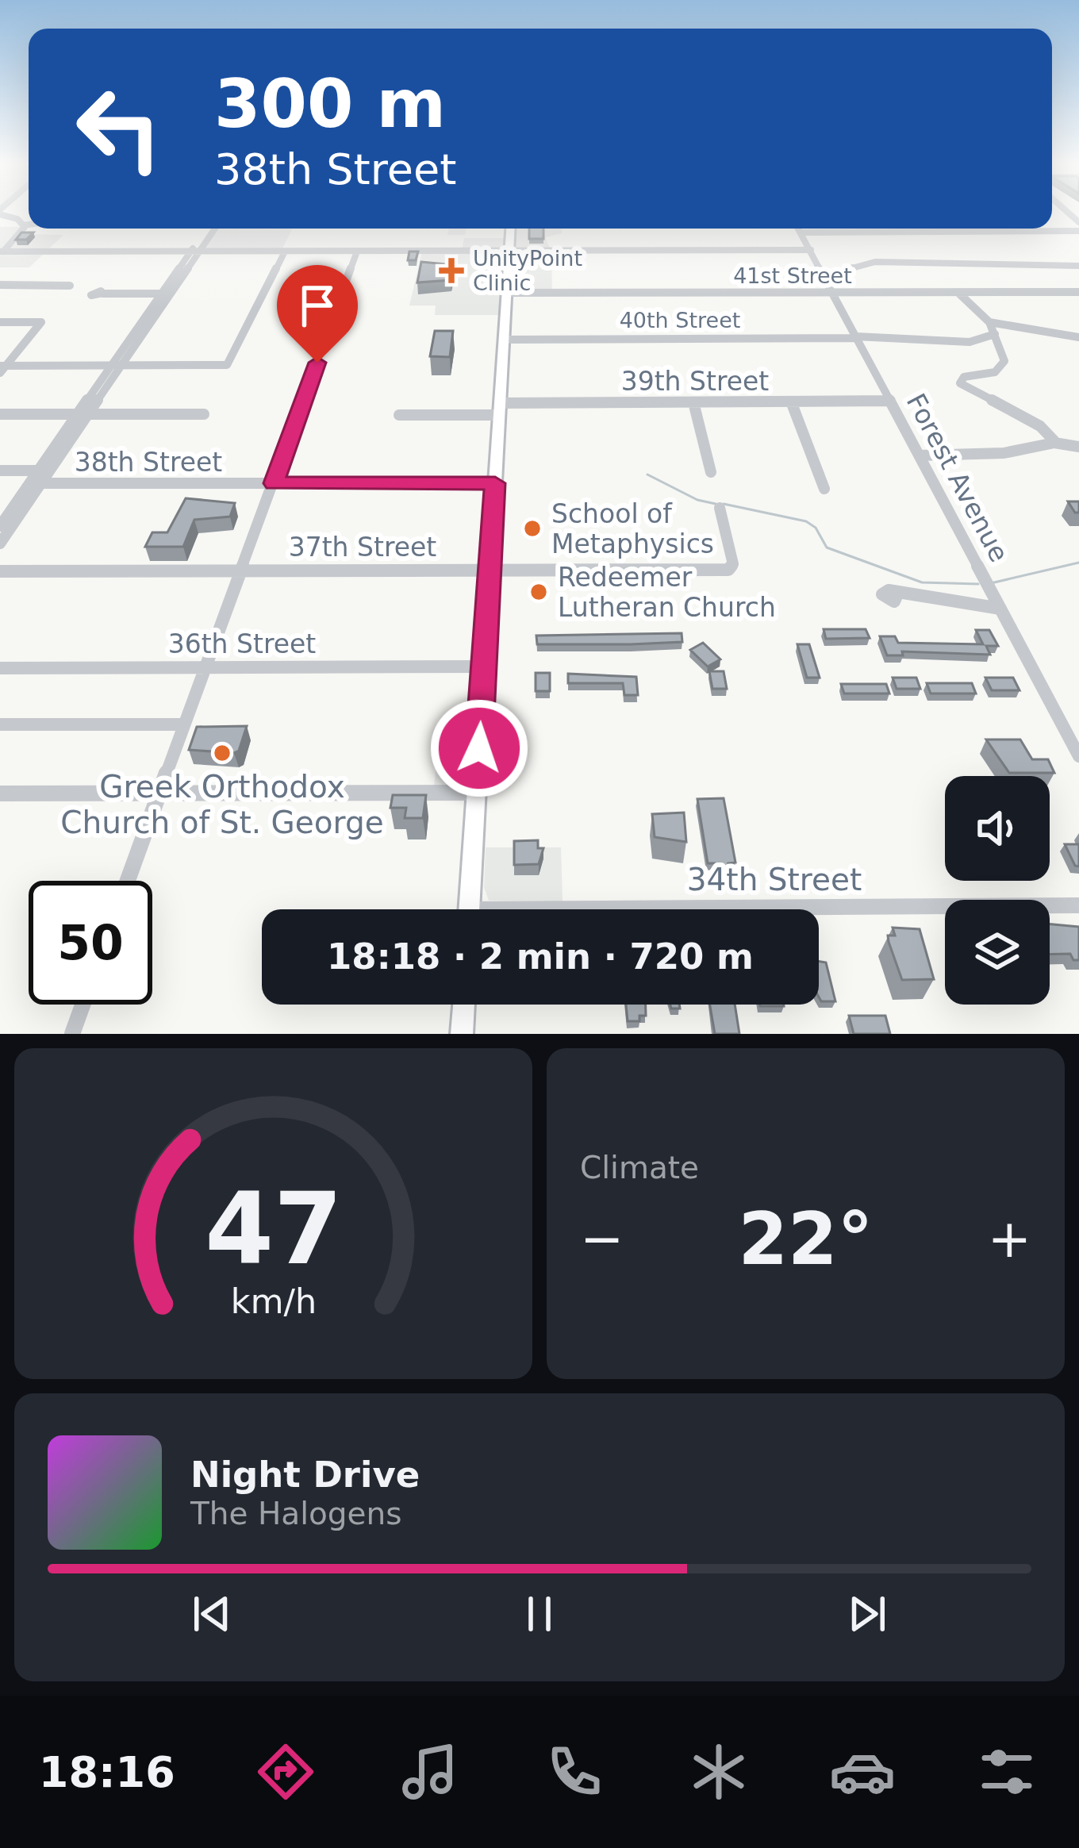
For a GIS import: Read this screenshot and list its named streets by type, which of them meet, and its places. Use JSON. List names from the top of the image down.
{
  "streets": {
    "street": [
      "41st Street",
      "40th Street",
      "39th Street",
      "38th Street",
      "Forest Avenue",
      "37th Street",
      "36th Street",
      "34th Street"
    ]
  },
  "crossings": [
    ["41st Street", "Forest Avenue"],
    ["40th Street", "Forest Avenue"],
    ["39th Street", "Forest Avenue"]
  ],
  "places": {
    "health": ["UnityPoint Clinic"],
    "other": ["School of Metaphysics", "Redeemer Lutheran Church", "Greek Orthodox Church of St. George"]
  },
  "page": {
    "turn": ["300 m", "38th Street"],
    "limit": "50",
    "trip": "18:18 · 2 min · 720 m",
    "tile": "Climate",
    "heat": ["−", "22°", "+"],
    "song": ["Night Drive", "The Halogens"],
    "tabs": "18:16",
    "gauge": ["47", "km/h"]
  }
}
